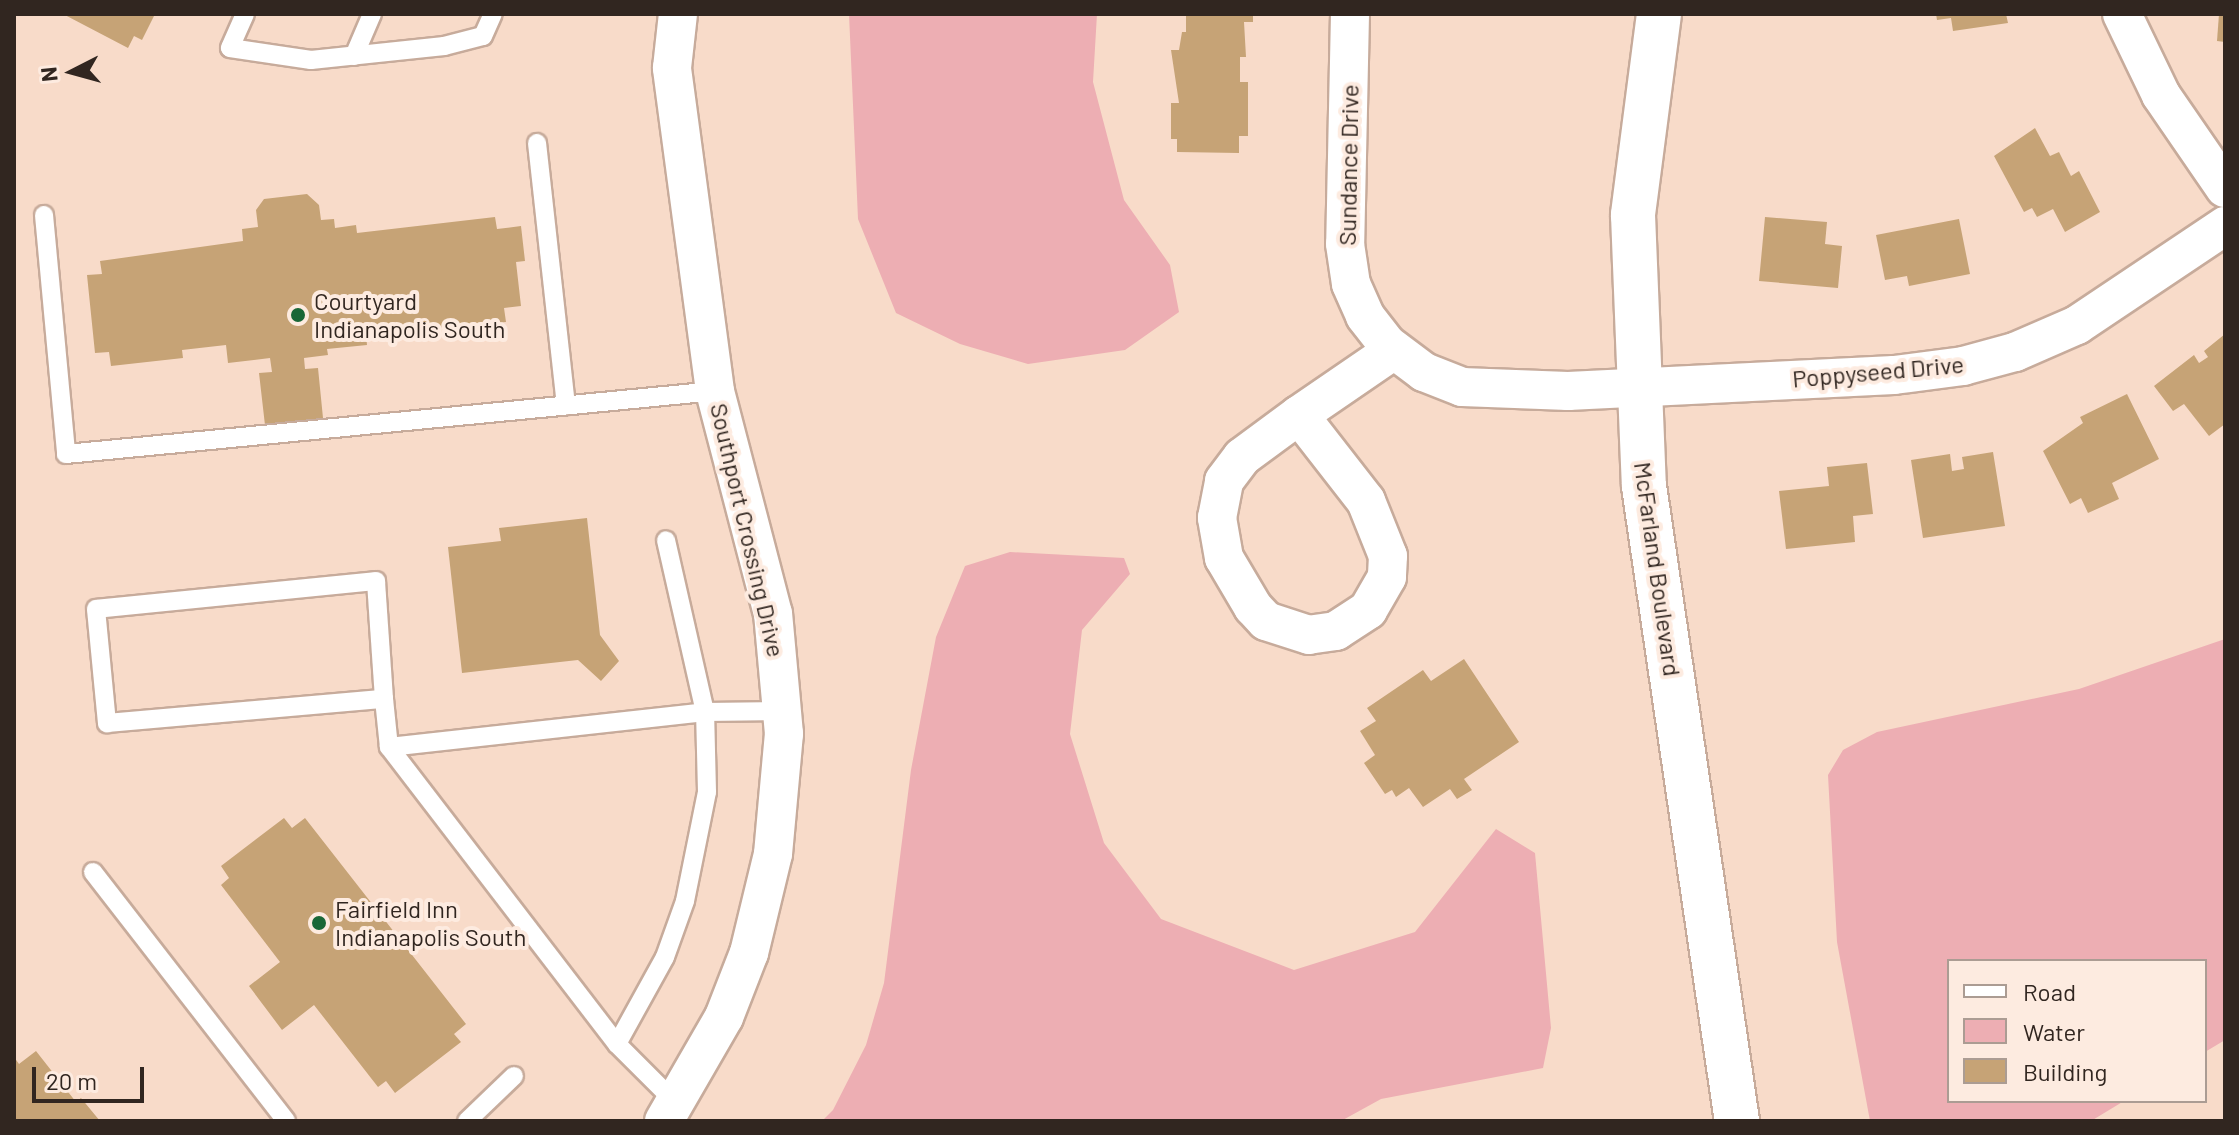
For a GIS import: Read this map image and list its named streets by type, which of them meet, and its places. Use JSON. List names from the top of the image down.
{
  "streets": {
    "street": [
      "Sundance Drive",
      "Poppyseed Drive",
      "Southport Crossing Drive",
      "McFarland Boulevard"
    ]
  },
  "crossings": [
    ["Sundance Drive", "Poppyseed Drive"],
    ["Sundance Drive", "McFarland Boulevard"],
    ["Poppyseed Drive", "McFarland Boulevard"]
  ],
  "places": ["Courtyard Indianapolis South", "Fairfield Inn Indianapolis South"],
  "legend": ["Road", "Water", "Building"],
  "scale_bar": "20 m",
  "north": "left"
}
